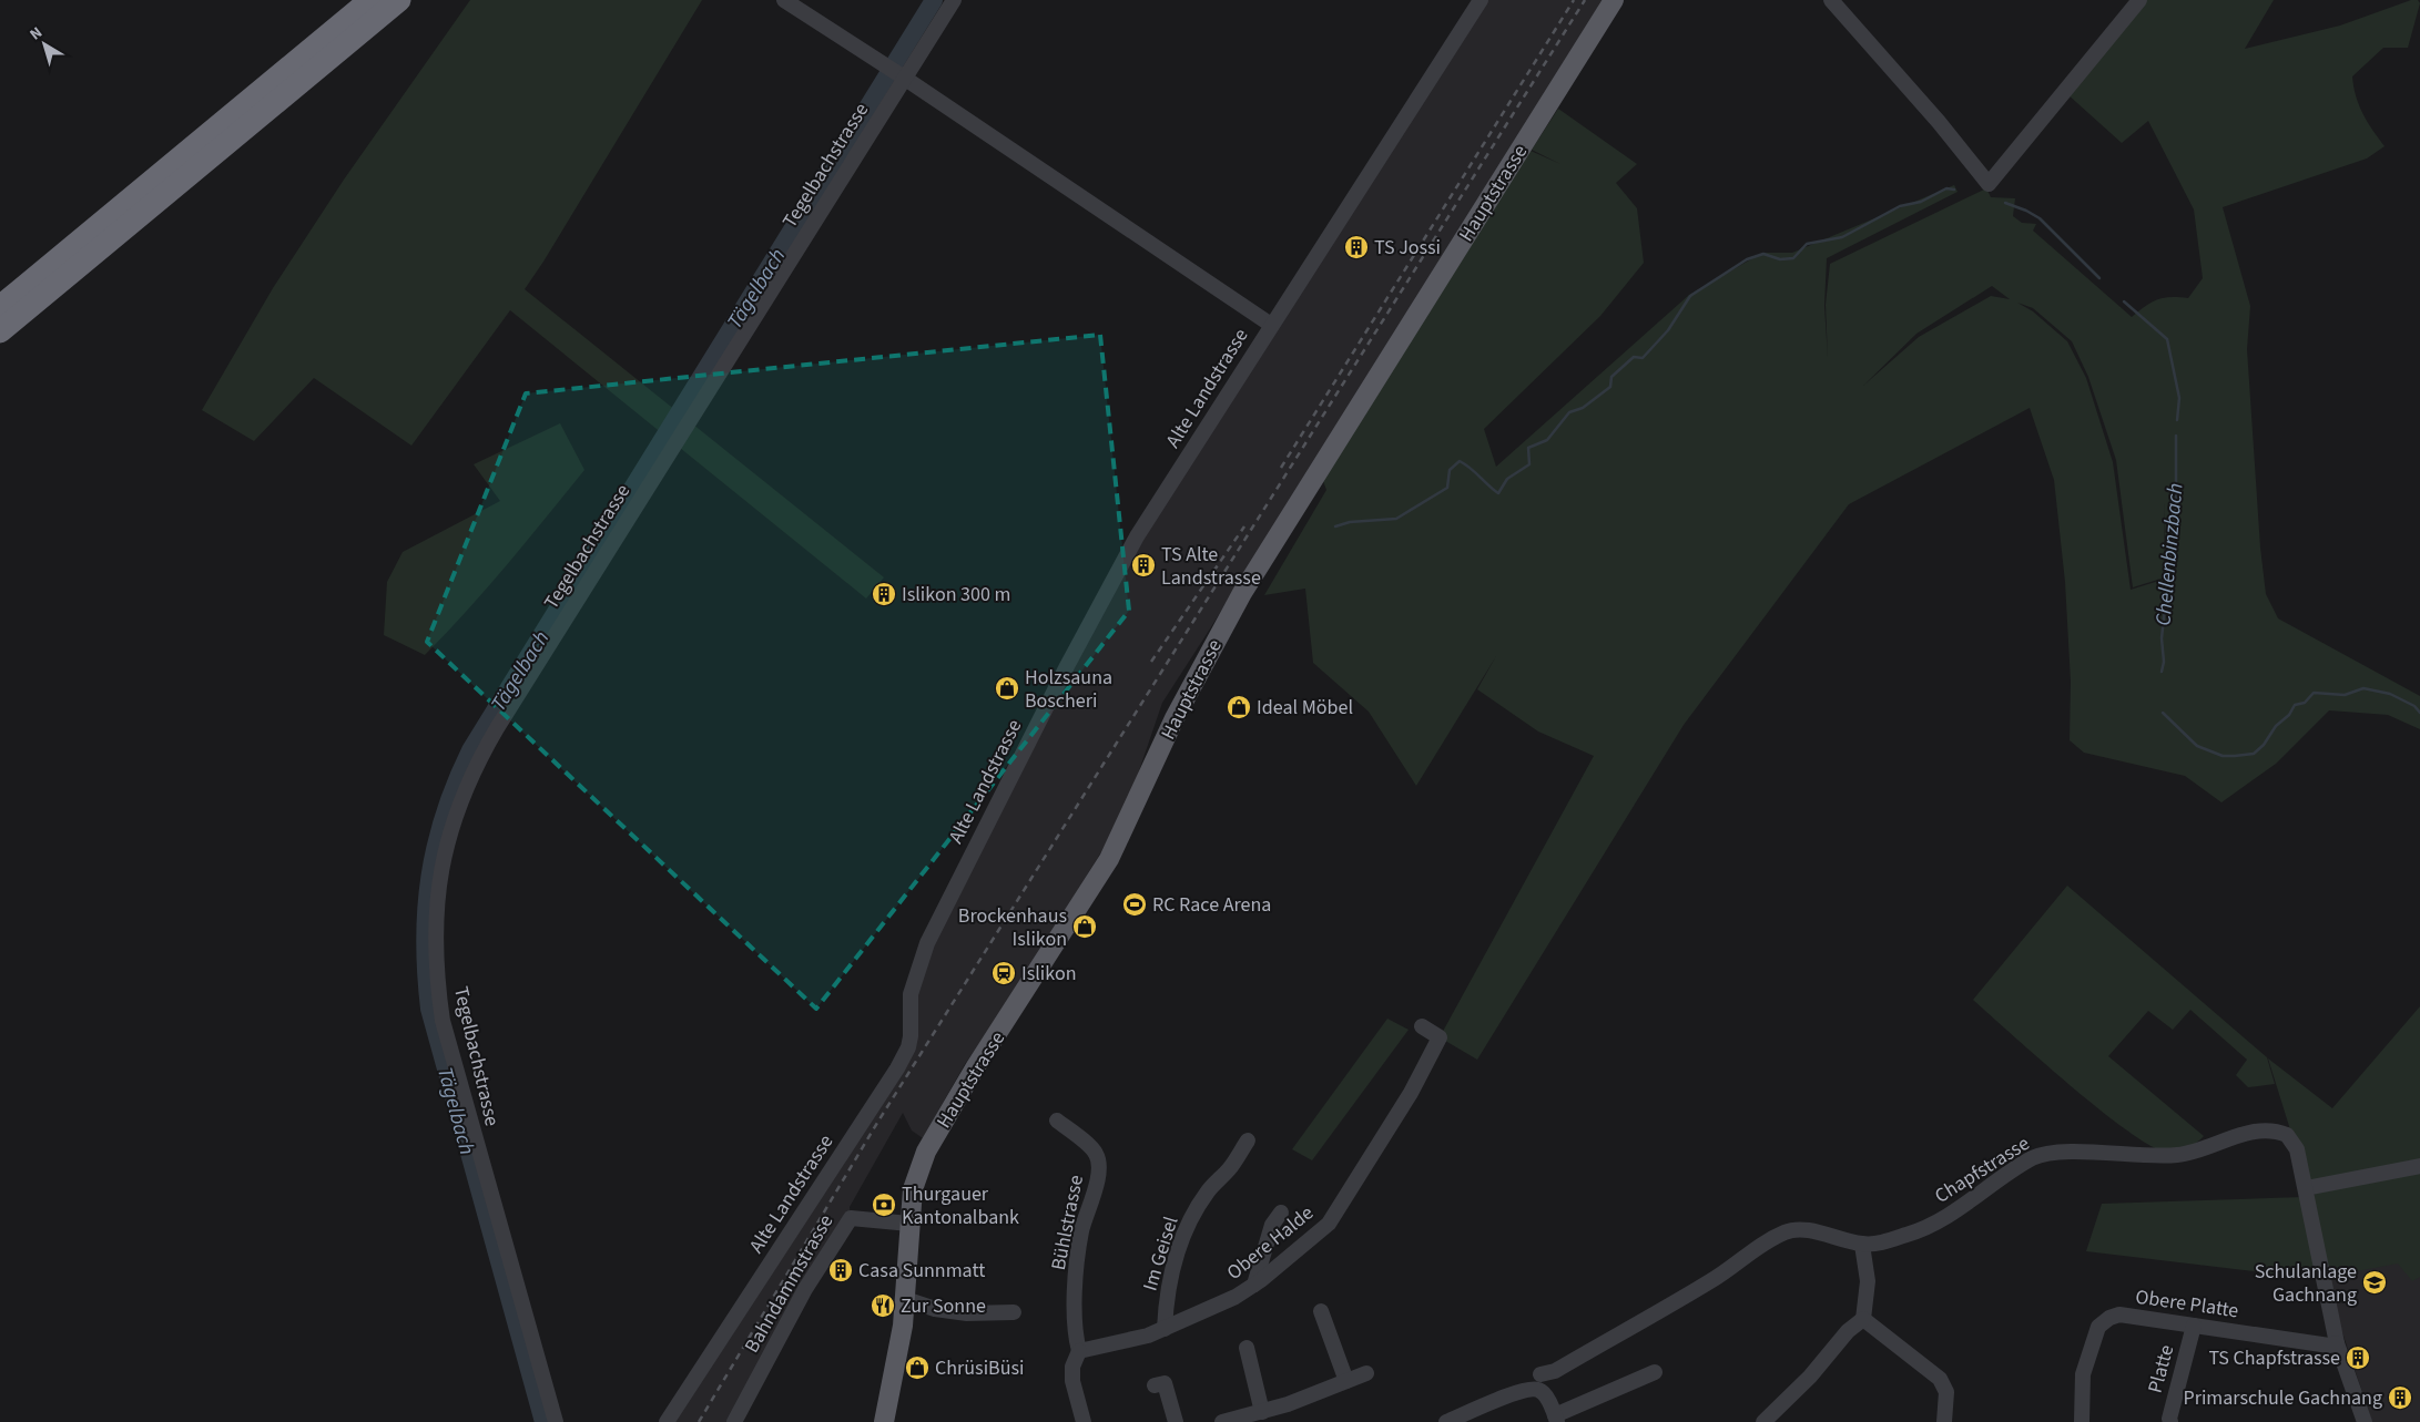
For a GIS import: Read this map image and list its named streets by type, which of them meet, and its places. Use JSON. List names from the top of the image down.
{
  "streets": {
    "main road": ["Hauptstrasse"],
    "street": [
      "Tegelbachstrasse",
      "Alte Landstrasse",
      "Chapfstrasse",
      "Bühlstrasse",
      "Obere Halde",
      "Im Geisel",
      "Bahndammstrasse",
      "Obere Platte",
      "Platte"
    ]
  },
  "crossings": [
    ["Hauptstrasse", "Bahndammstrasse"],
    ["Chapfstrasse", "Obere Platte"],
    ["Bühlstrasse", "Obere Halde"],
    ["Obere Halde", "Im Geisel"],
    ["Obere Platte", "Platte"]
  ],
  "water": ["Tägelbach", "Chellenbinzbach"],
  "places": {
    "building": [
      "TS Jossi",
      "TS Alte Landstrasse",
      "Islikon 300 m",
      "Casa Sunnmatt",
      "TS Chapfstrasse",
      "Primarschule Gachnang"
    ],
    "shop": [
      "Holzsauna Boscheri",
      "Ideal Möbel",
      "Brockenhaus Islikon",
      "ChrüsiBüsi"
    ],
    "sports": ["RC Race Arena"],
    "station": ["Islikon"],
    "bank": ["Thurgauer Kantonalbank"],
    "school or university": ["Schulanlage Gachnang"],
    "restaurant": ["Zur Sonne"]
  },
  "north": "top left"
}
